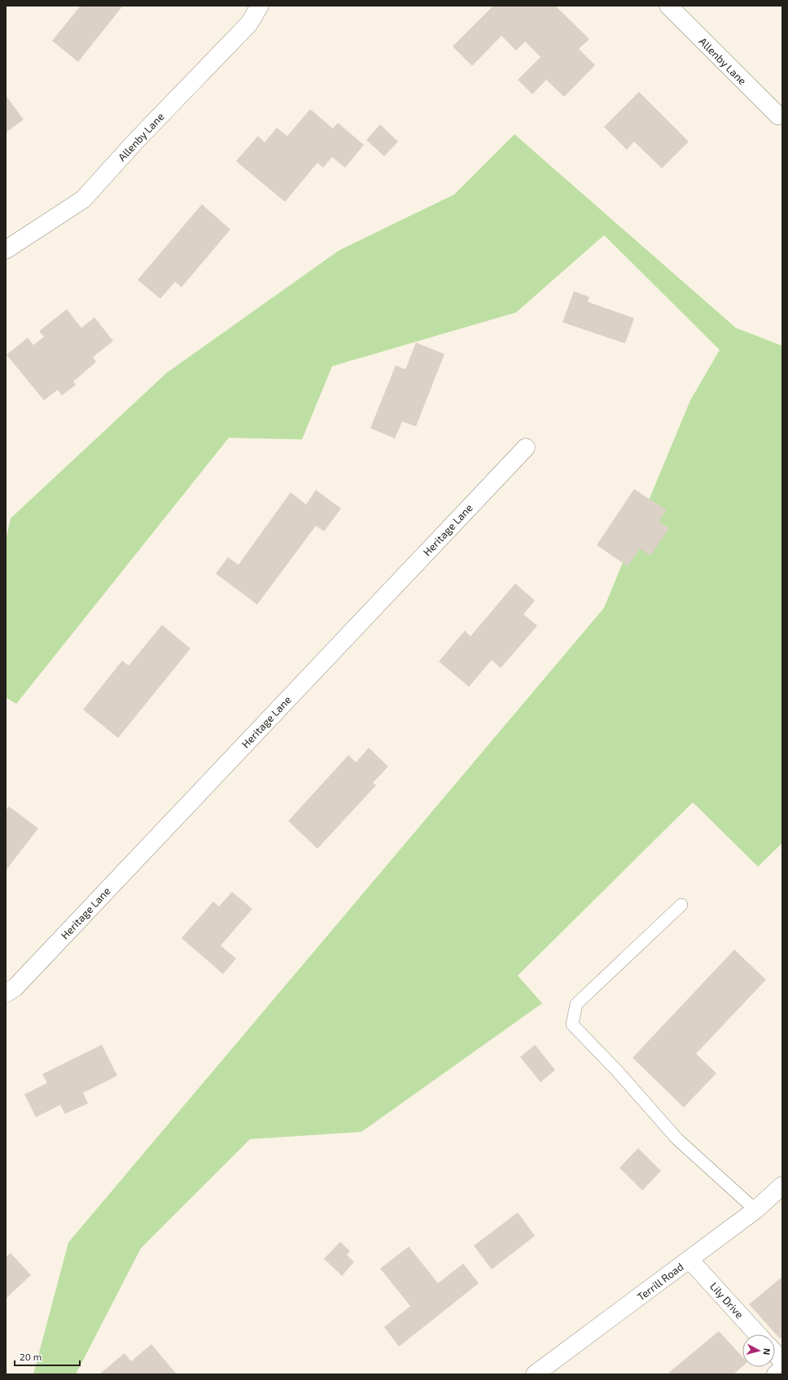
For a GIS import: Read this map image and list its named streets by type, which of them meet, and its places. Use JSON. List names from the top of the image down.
{
  "streets": {
    "street": [
      "Allenby Lane",
      "Heritage Lane",
      "Terrill Road",
      "Lily Drive"
    ]
  },
  "crossings": [
    ["Terrill Road", "Lily Drive"]
  ],
  "scale_bar": "20 m",
  "north": "right"
}
